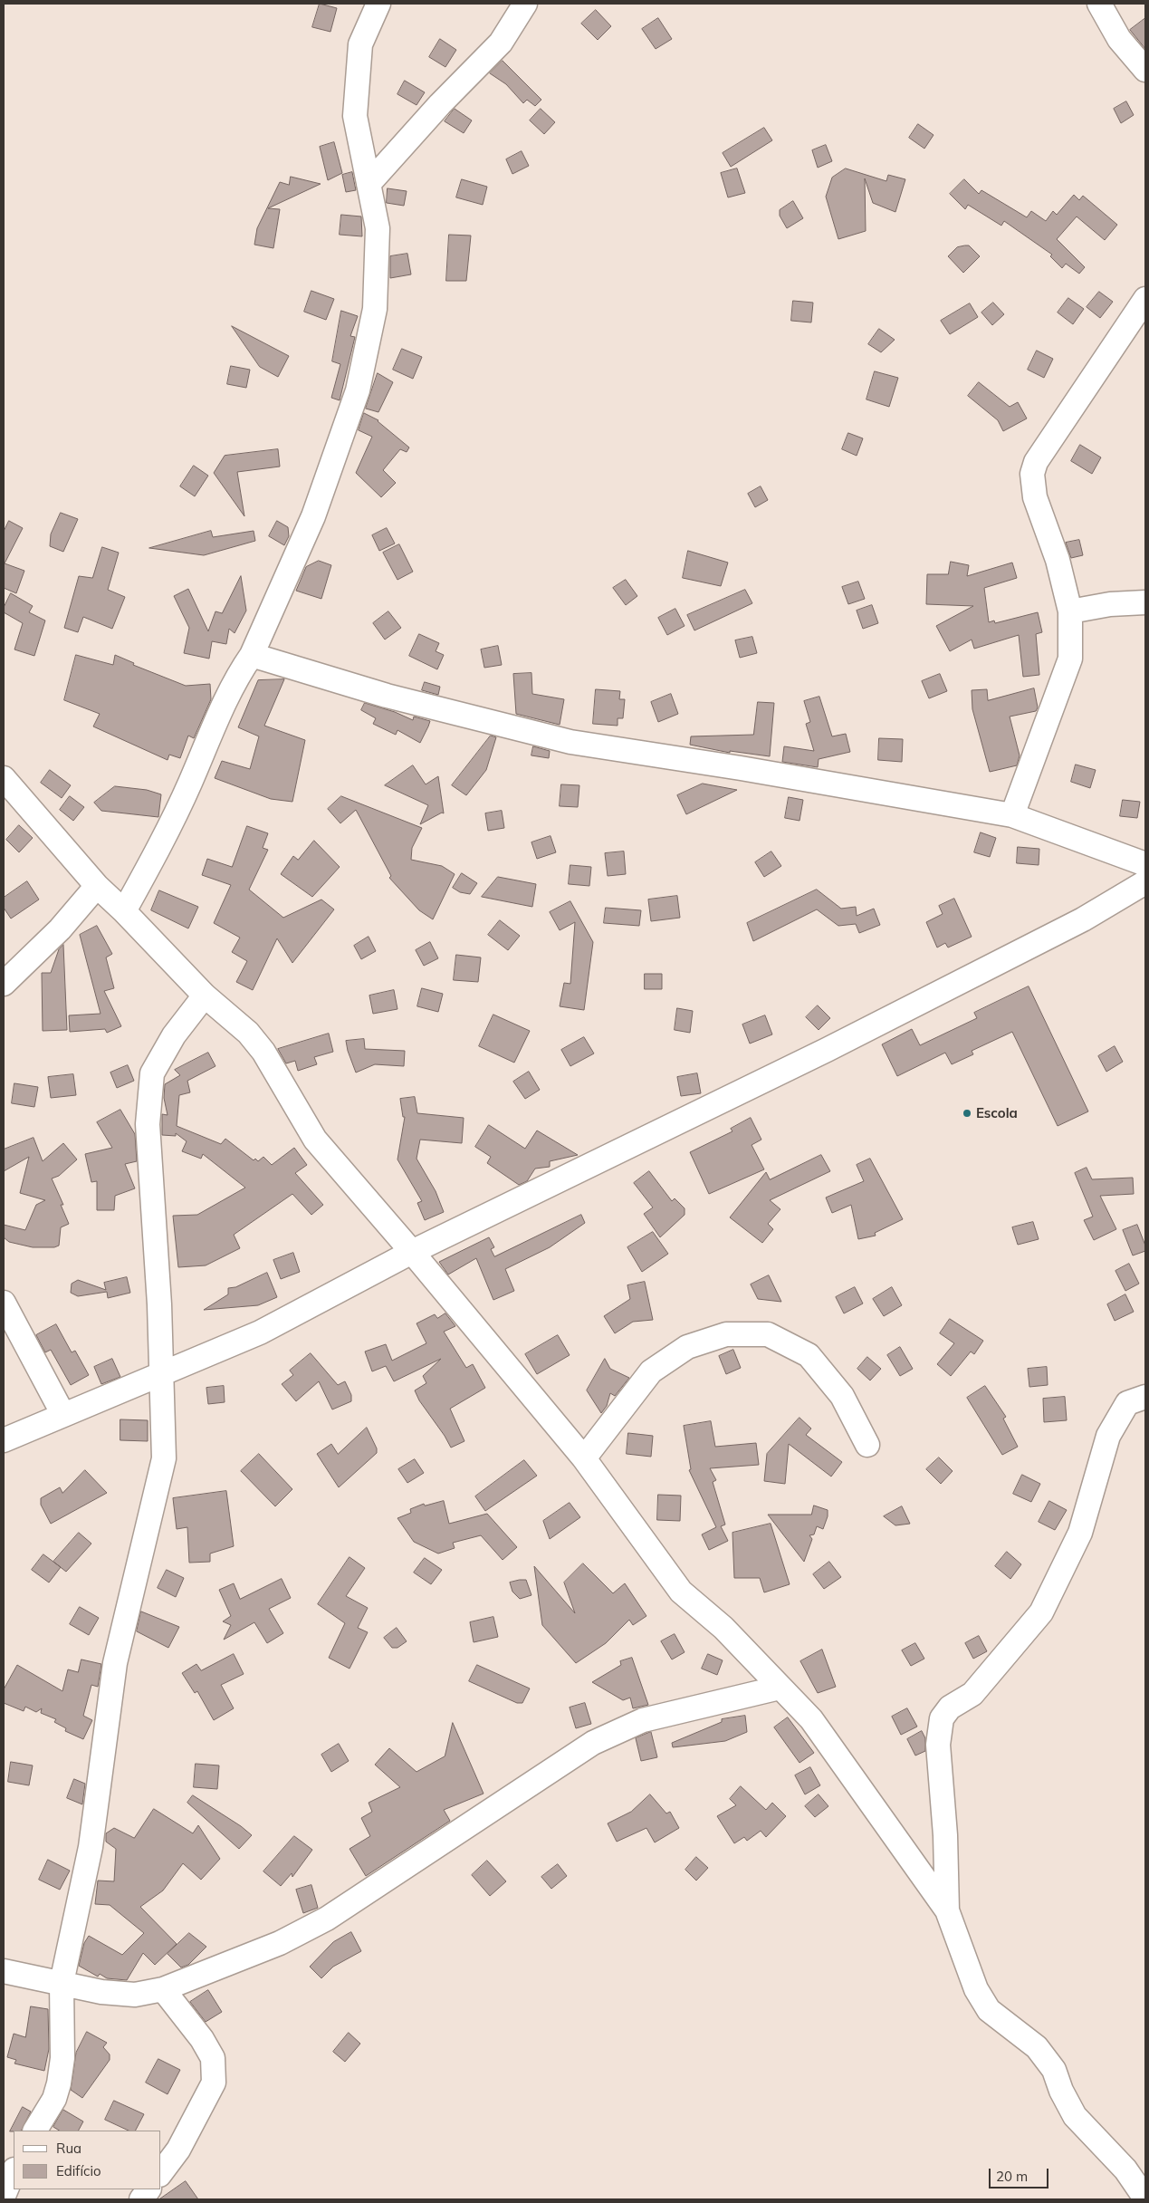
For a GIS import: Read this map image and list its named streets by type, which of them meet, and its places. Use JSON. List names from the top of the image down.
{
  "places": ["Escola"],
  "legend": ["Rua", "Edifício"],
  "scale_bar": "20 m"
}
